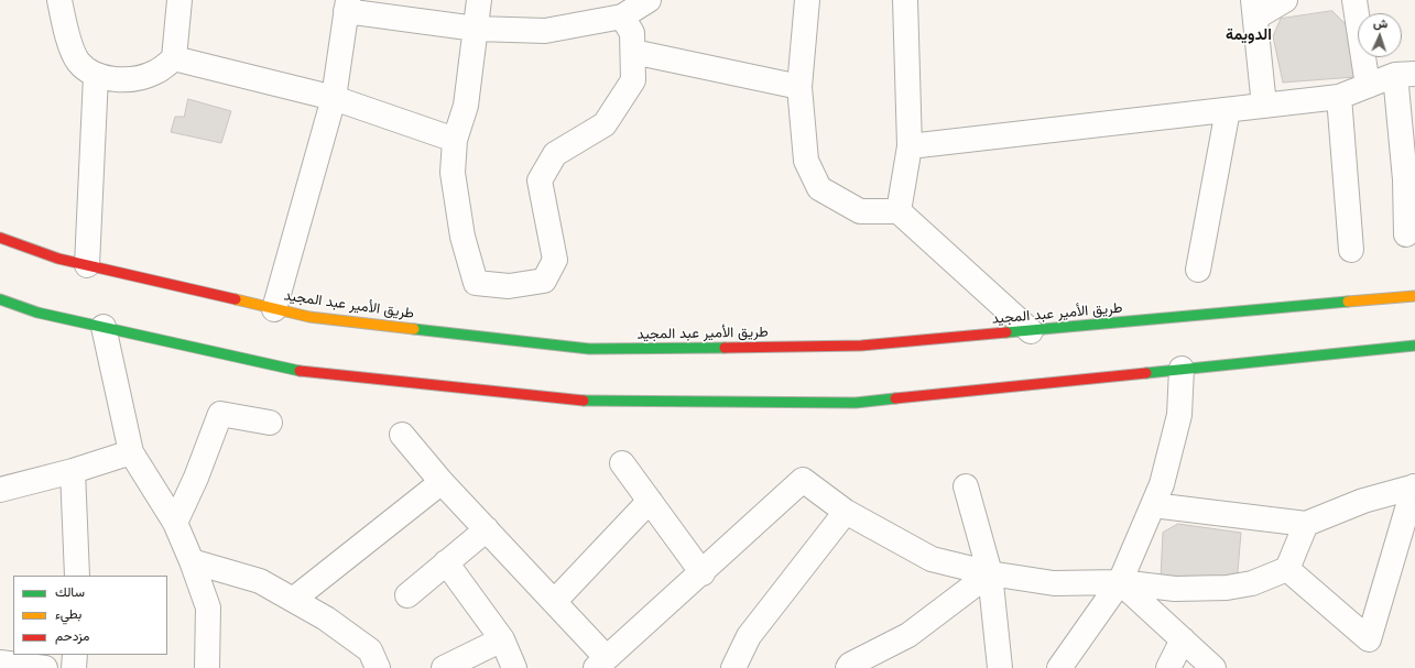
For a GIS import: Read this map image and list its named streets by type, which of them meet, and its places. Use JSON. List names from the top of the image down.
{
  "streets": {
    "main road": ["طريق الأمير عبد المجيد"]
  },
  "districts": ["الدويمة"],
  "legend": ["سالك", "بطيء", "مزدحم"],
  "north": "top"
}
